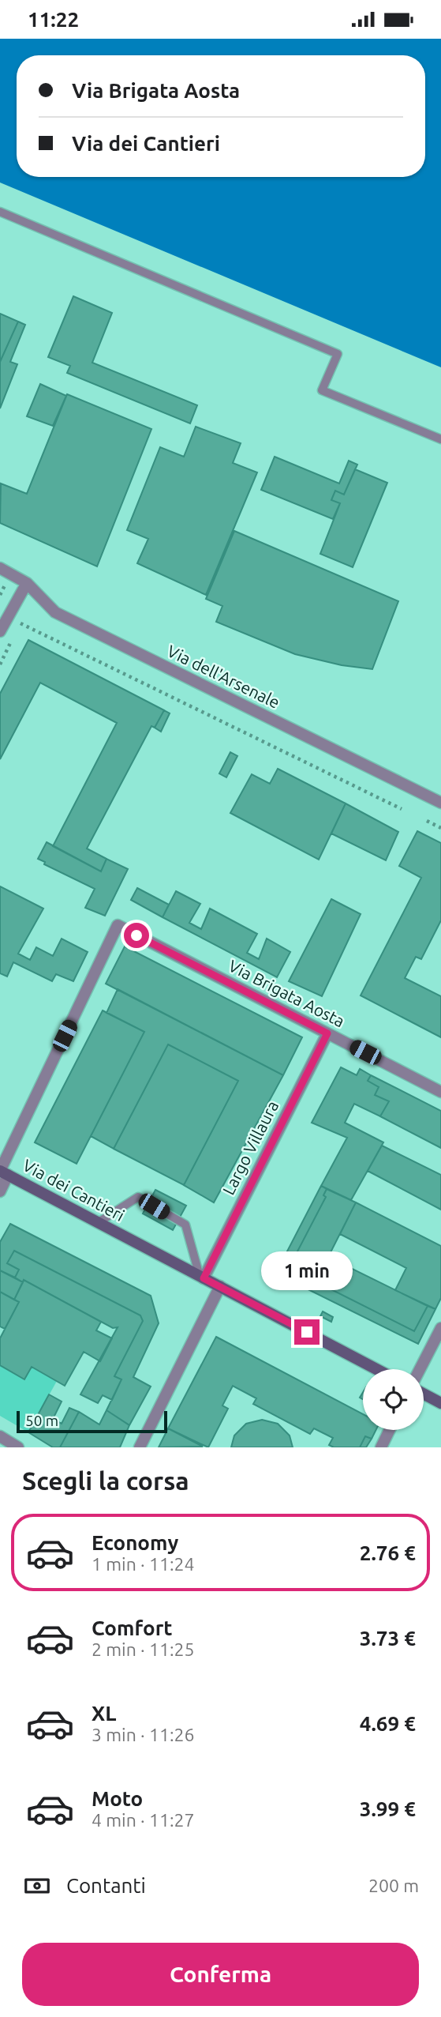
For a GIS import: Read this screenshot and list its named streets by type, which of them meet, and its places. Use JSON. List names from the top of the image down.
{
  "streets": {
    "main road": ["Via dei Cantieri"],
    "street": ["Via dell'Arsenale", "Via Brigata Aosta", "Largo Villaura"]
  },
  "crossings": [
    ["Via Brigata Aosta", "Largo Villaura"],
    ["Via Brigata Aosta", "Via dei Cantieri"],
    ["Largo Villaura", "Via dei Cantieri"]
  ],
  "scale_bar": "50 m",
  "page": {
    "status": "11:22",
    "banner": ["Via Brigata Aosta", "Via dei Cantieri"],
    "bubble": "1 min",
    "scale": "50 m",
    "heading": "Scegli la corsa",
    "list": [
      {
        "name": "Economy",
        "note": "1 min · 11:24",
        "value": "2.76 €"
      },
      {
        "name": "Comfort",
        "note": "2 min · 11:25",
        "value": "3.73 €"
      },
      {
        "name": "XL",
        "note": "3 min · 11:26",
        "value": "4.69 €"
      },
      {
        "name": "Moto",
        "note": "4 min · 11:27",
        "value": "3.99 €"
      }
    ],
    "pay": ["Contanti", "200 m"],
    "buttons": "Conferma"
  }
}
